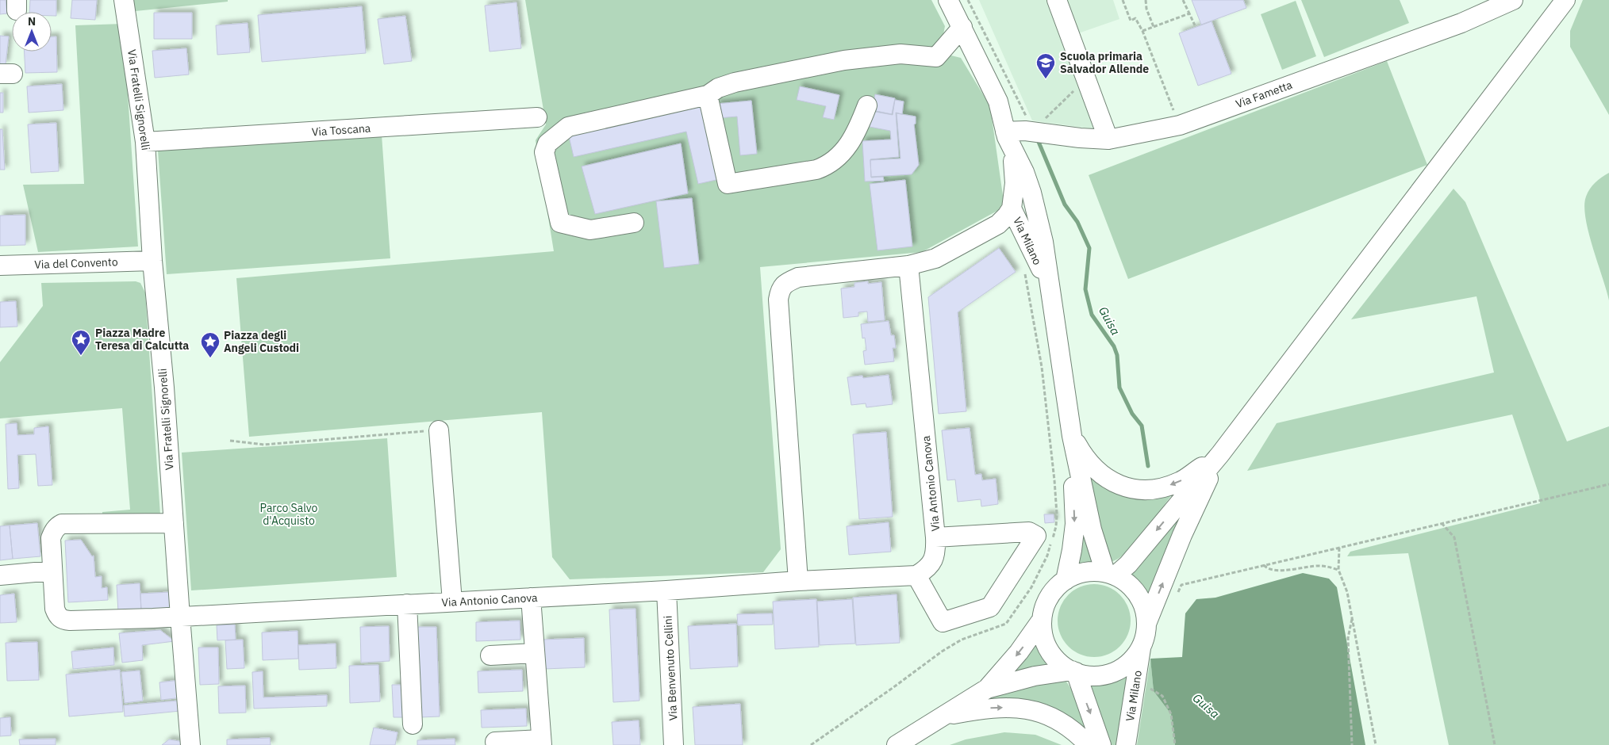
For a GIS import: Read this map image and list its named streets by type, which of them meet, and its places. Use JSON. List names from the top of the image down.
{
  "streets": {
    "street": [
      "Via Fametta",
      "Via Fratelli Signorelli",
      "Via Toscana",
      "Via Milano",
      "Via del Convento",
      "Via Antonio Canova",
      "Via Benvenuto Cellini"
    ]
  },
  "crossings": [
    ["Via Fametta", "Via Milano"],
    ["Via Fratelli Signorelli", "Via Toscana"],
    ["Via Fratelli Signorelli", "Via del Convento"],
    ["Via Fratelli Signorelli", "Via Antonio Canova"],
    ["Via Antonio Canova", "Via Benvenuto Cellini"]
  ],
  "water": ["Guisa"],
  "parks": ["Parco Salvo d'Acquisto"],
  "places": {
    "school or university": ["Scuola primaria Salvador Allende"],
    "place": ["Piazza Madre Teresa di Calcutta", "Piazza degli Angeli Custodi"]
  },
  "north": "top"
}
